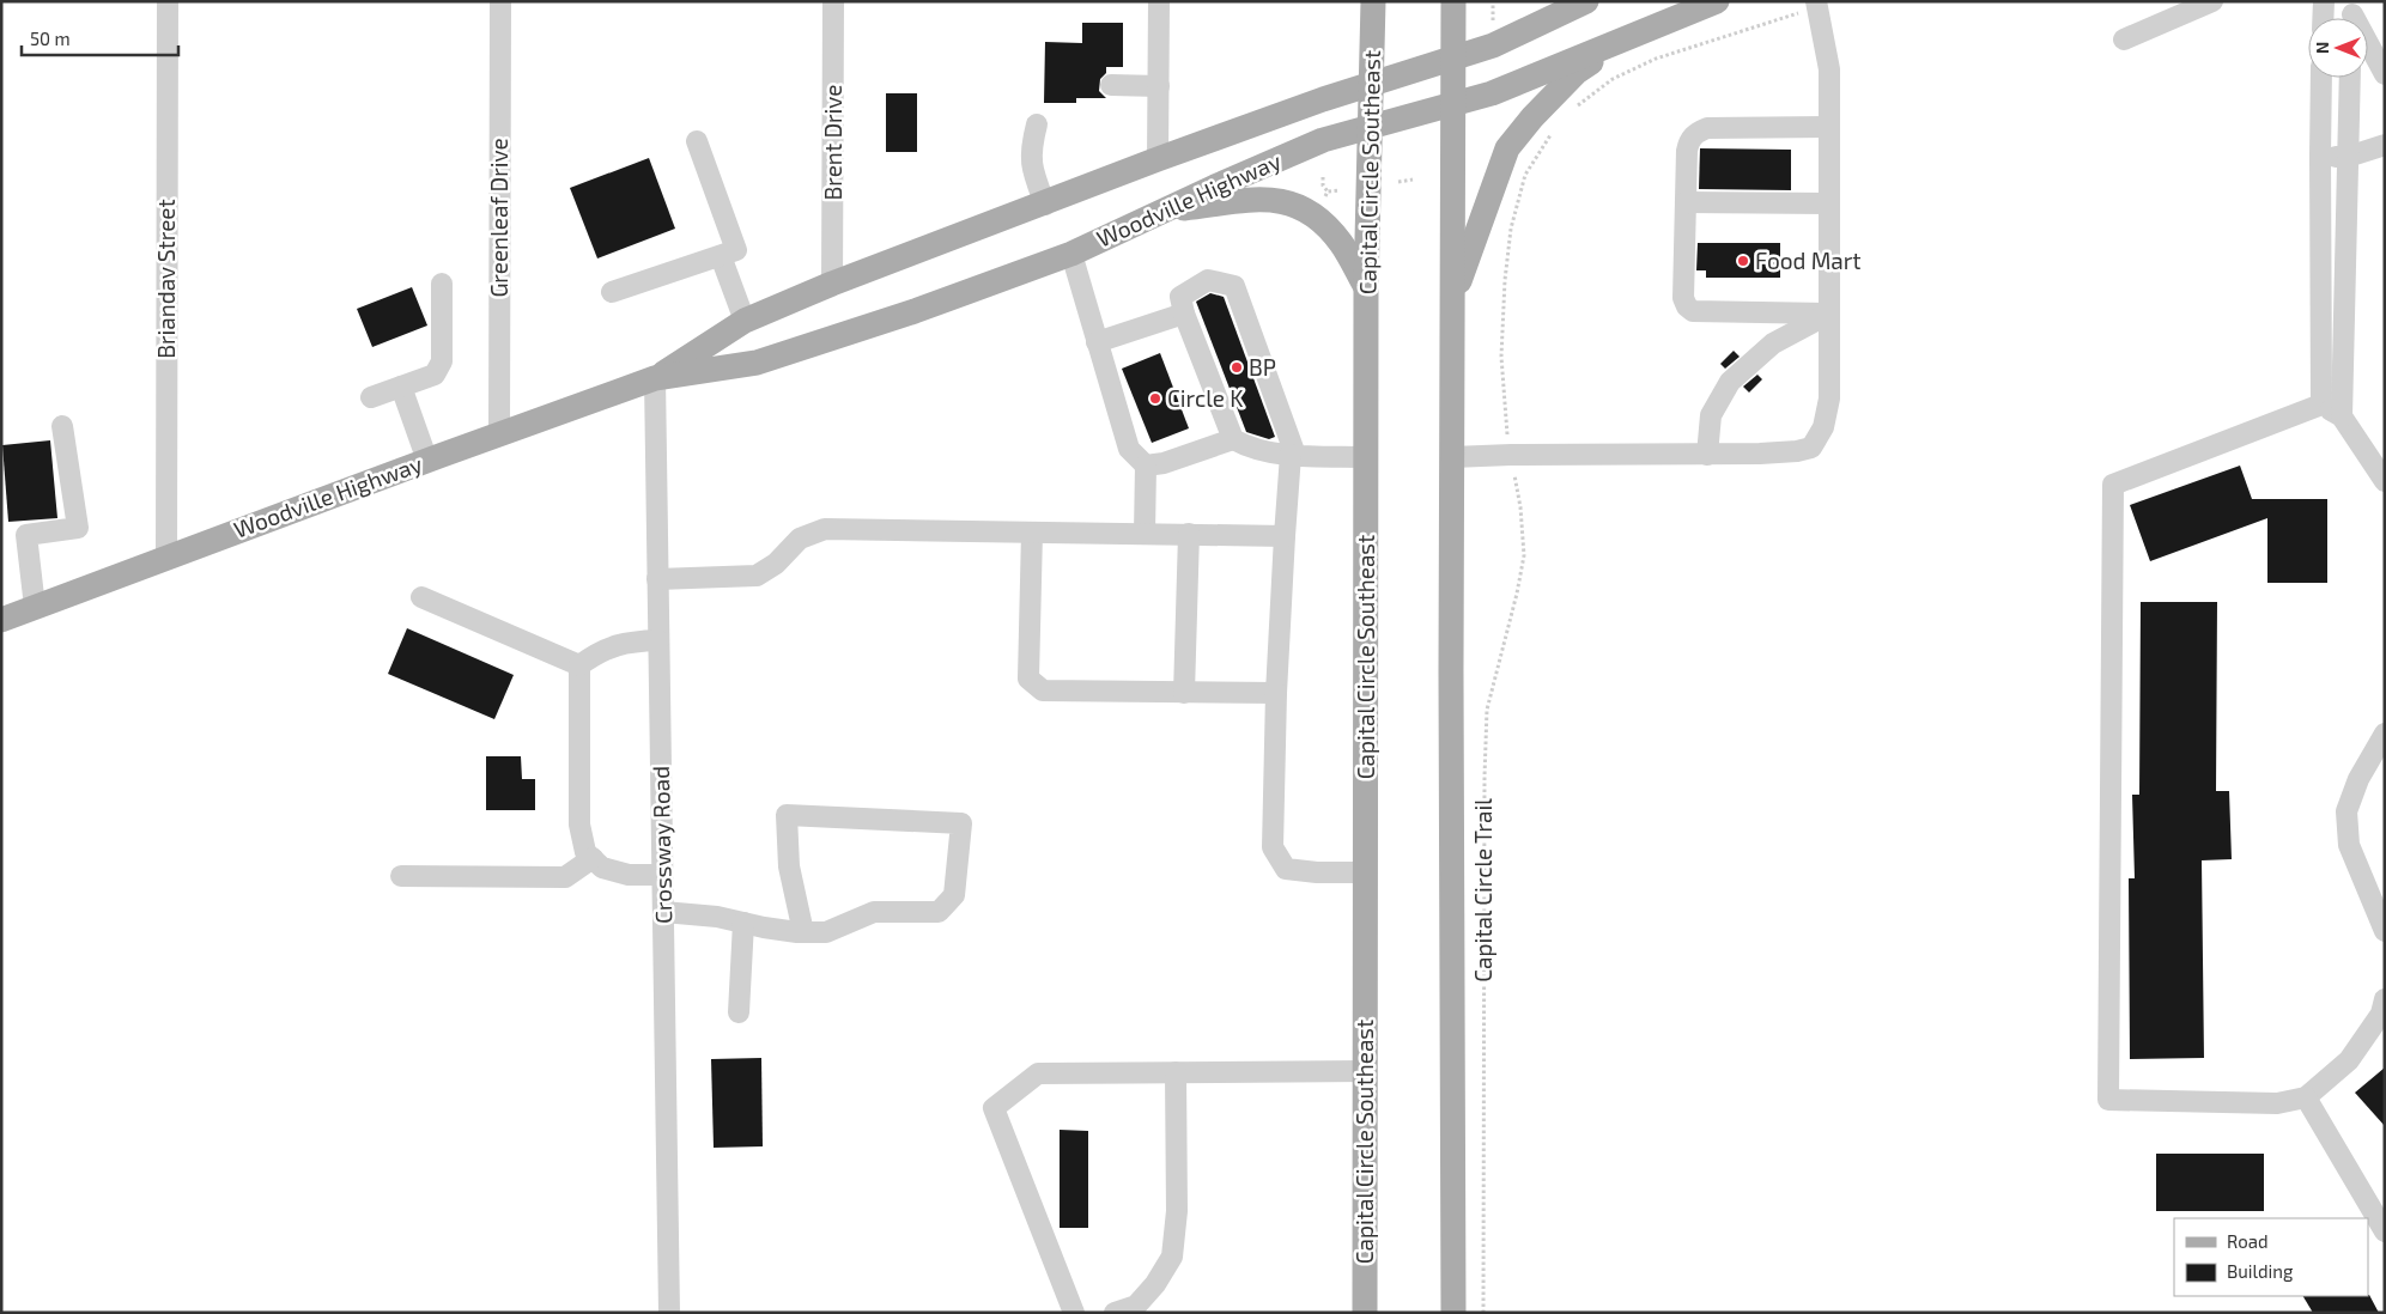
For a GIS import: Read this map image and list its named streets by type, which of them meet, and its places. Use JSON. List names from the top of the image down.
{
  "streets": {
    "main road": ["Capital Circle Southeast", "Woodville Highway"],
    "street": [
      "Brent Drive",
      "Greenleaf Drive",
      "Briandav Street",
      "Crossway Road"
    ],
    "path": ["Capital Circle Trail"]
  },
  "crossings": [
    ["Brent Drive", "Woodville Highway"],
    ["Capital Circle Southeast", "Woodville Highway"],
    ["Woodville Highway", "Greenleaf Drive"],
    ["Woodville Highway", "Briandav Street"],
    ["Woodville Highway", "Crossway Road"]
  ],
  "places": ["Food Mart", "BP", "Circle K"],
  "legend": ["Road", "Building"],
  "scale_bar": "50 m",
  "north": "left"
}
